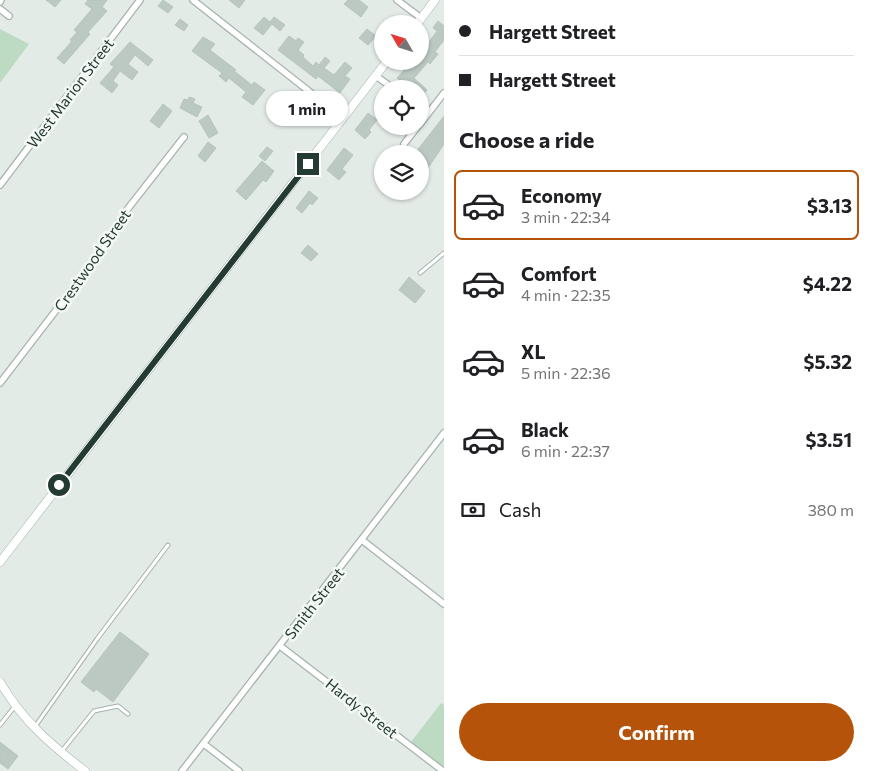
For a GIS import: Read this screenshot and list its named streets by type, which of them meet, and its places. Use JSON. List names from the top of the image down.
{
  "streets": {
    "street": [
      "West Marion Street",
      "Crestwood Street",
      "Smith Street",
      "Hardy Street"
    ]
  },
  "crossings": [
    ["Smith Street", "Hardy Street"]
  ],
  "north": "top left",
  "page": {
    "banner": ["Hargett Street", "Hargett Street"],
    "bubble": "1 min",
    "heading": "Choose a ride",
    "list": [
      {
        "name": "Economy",
        "note": "3 min · 22:34",
        "value": "$3.13"
      },
      {
        "name": "Comfort",
        "note": "4 min · 22:35",
        "value": "$4.22"
      },
      {
        "name": "XL",
        "note": "5 min · 22:36",
        "value": "$5.32"
      },
      {
        "name": "Black",
        "note": "6 min · 22:37",
        "value": "$3.51"
      }
    ],
    "pay": ["Cash", "380 m"],
    "buttons": "Confirm"
  }
}
